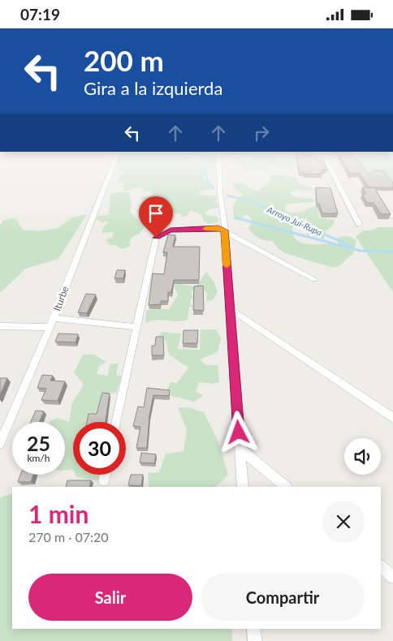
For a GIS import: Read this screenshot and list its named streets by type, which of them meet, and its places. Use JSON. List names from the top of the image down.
{
  "streets": {
    "street": ["Iturbe"]
  },
  "water": ["Arroyo Jui-Rupa"],
  "page": {
    "status": "07:19",
    "turn": ["200 m", "Gira a la izquierda"],
    "speed": "25 km/h",
    "limit": "30",
    "heading": ["1 min", "270 m · 07:20"],
    "buttons": ["Salir", "Compartir"]
  }
}
